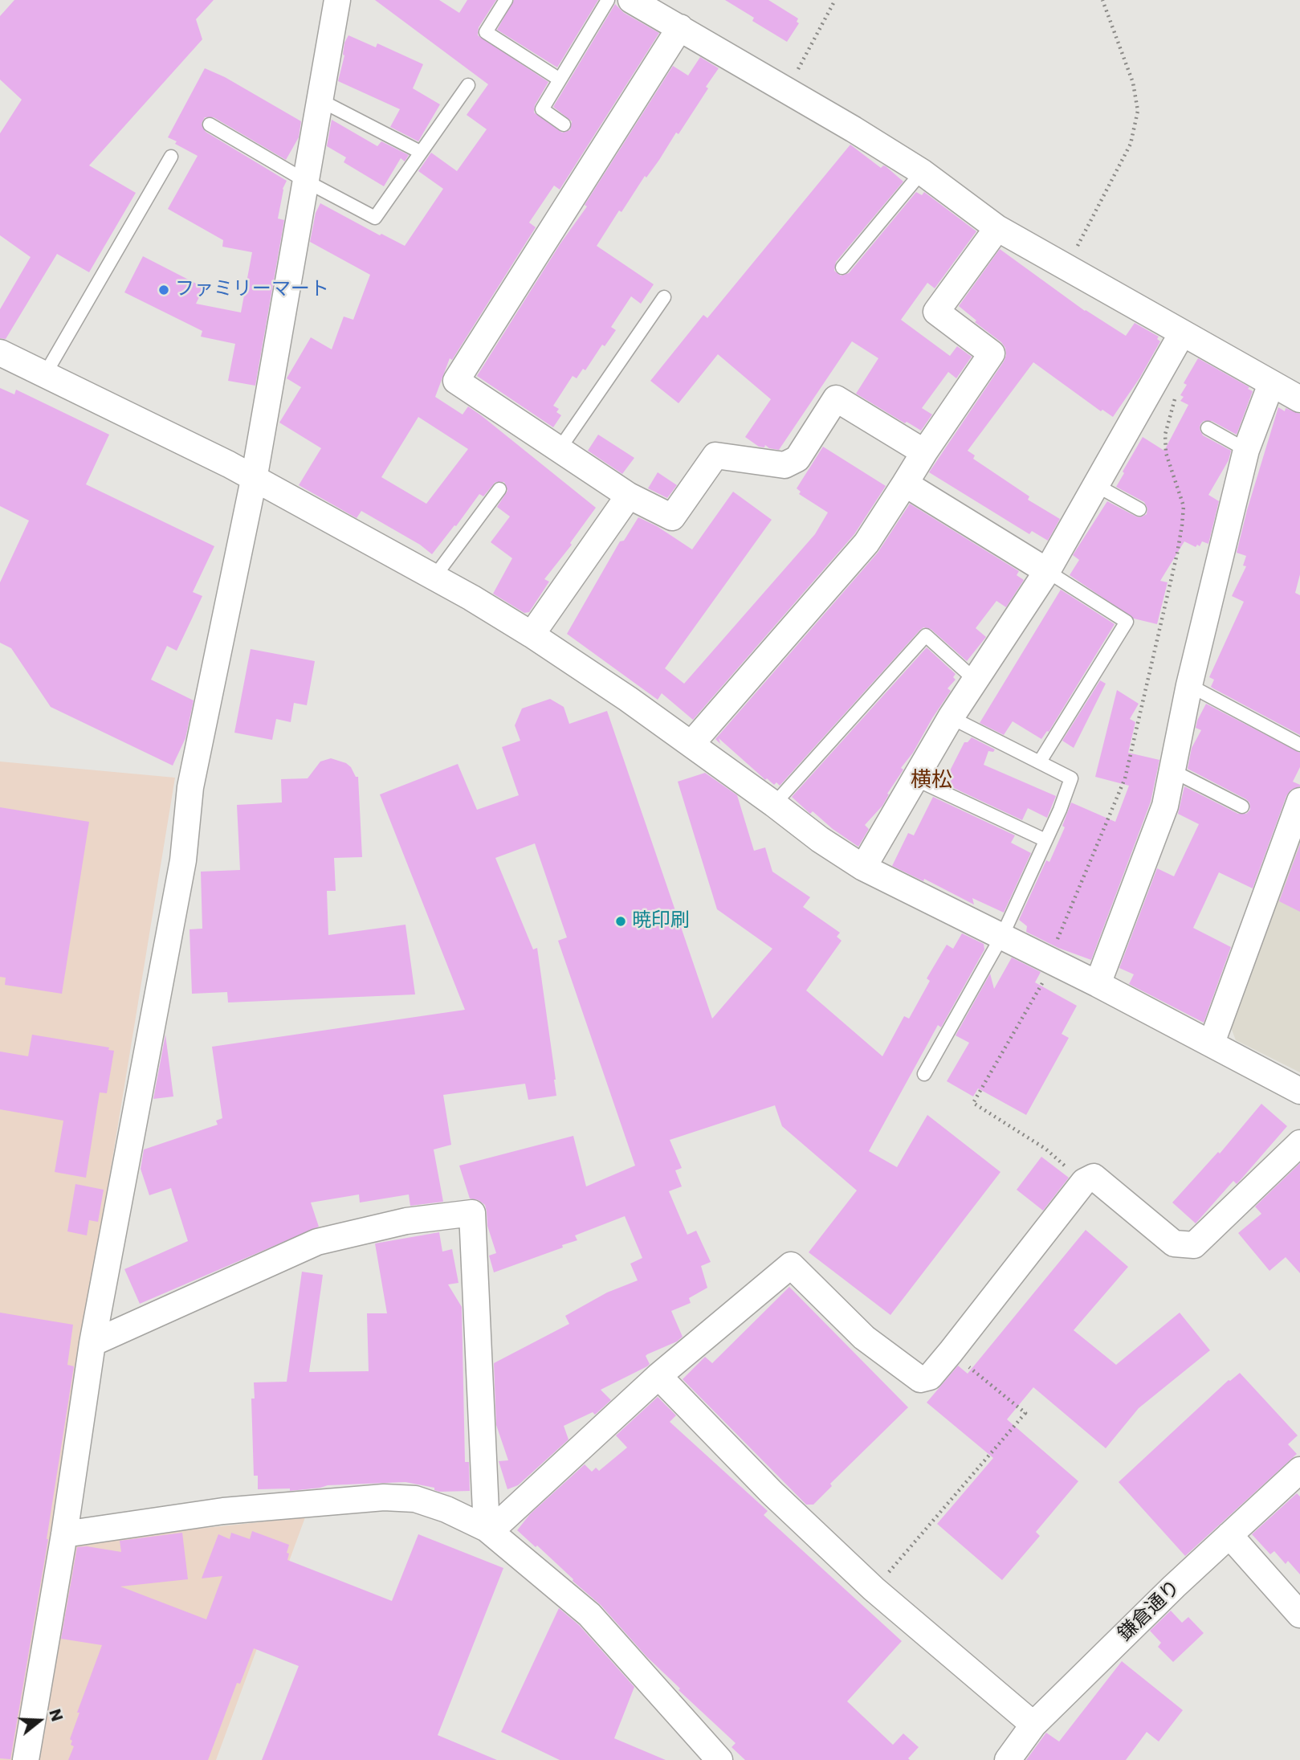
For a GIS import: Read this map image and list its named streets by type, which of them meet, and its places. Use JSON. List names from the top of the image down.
{
  "streets": {
    "street": ["鎌倉通り"]
  },
  "districts": ["横松"],
  "places": ["ファミリーマート", "暁印刷"],
  "north": "right"
}
